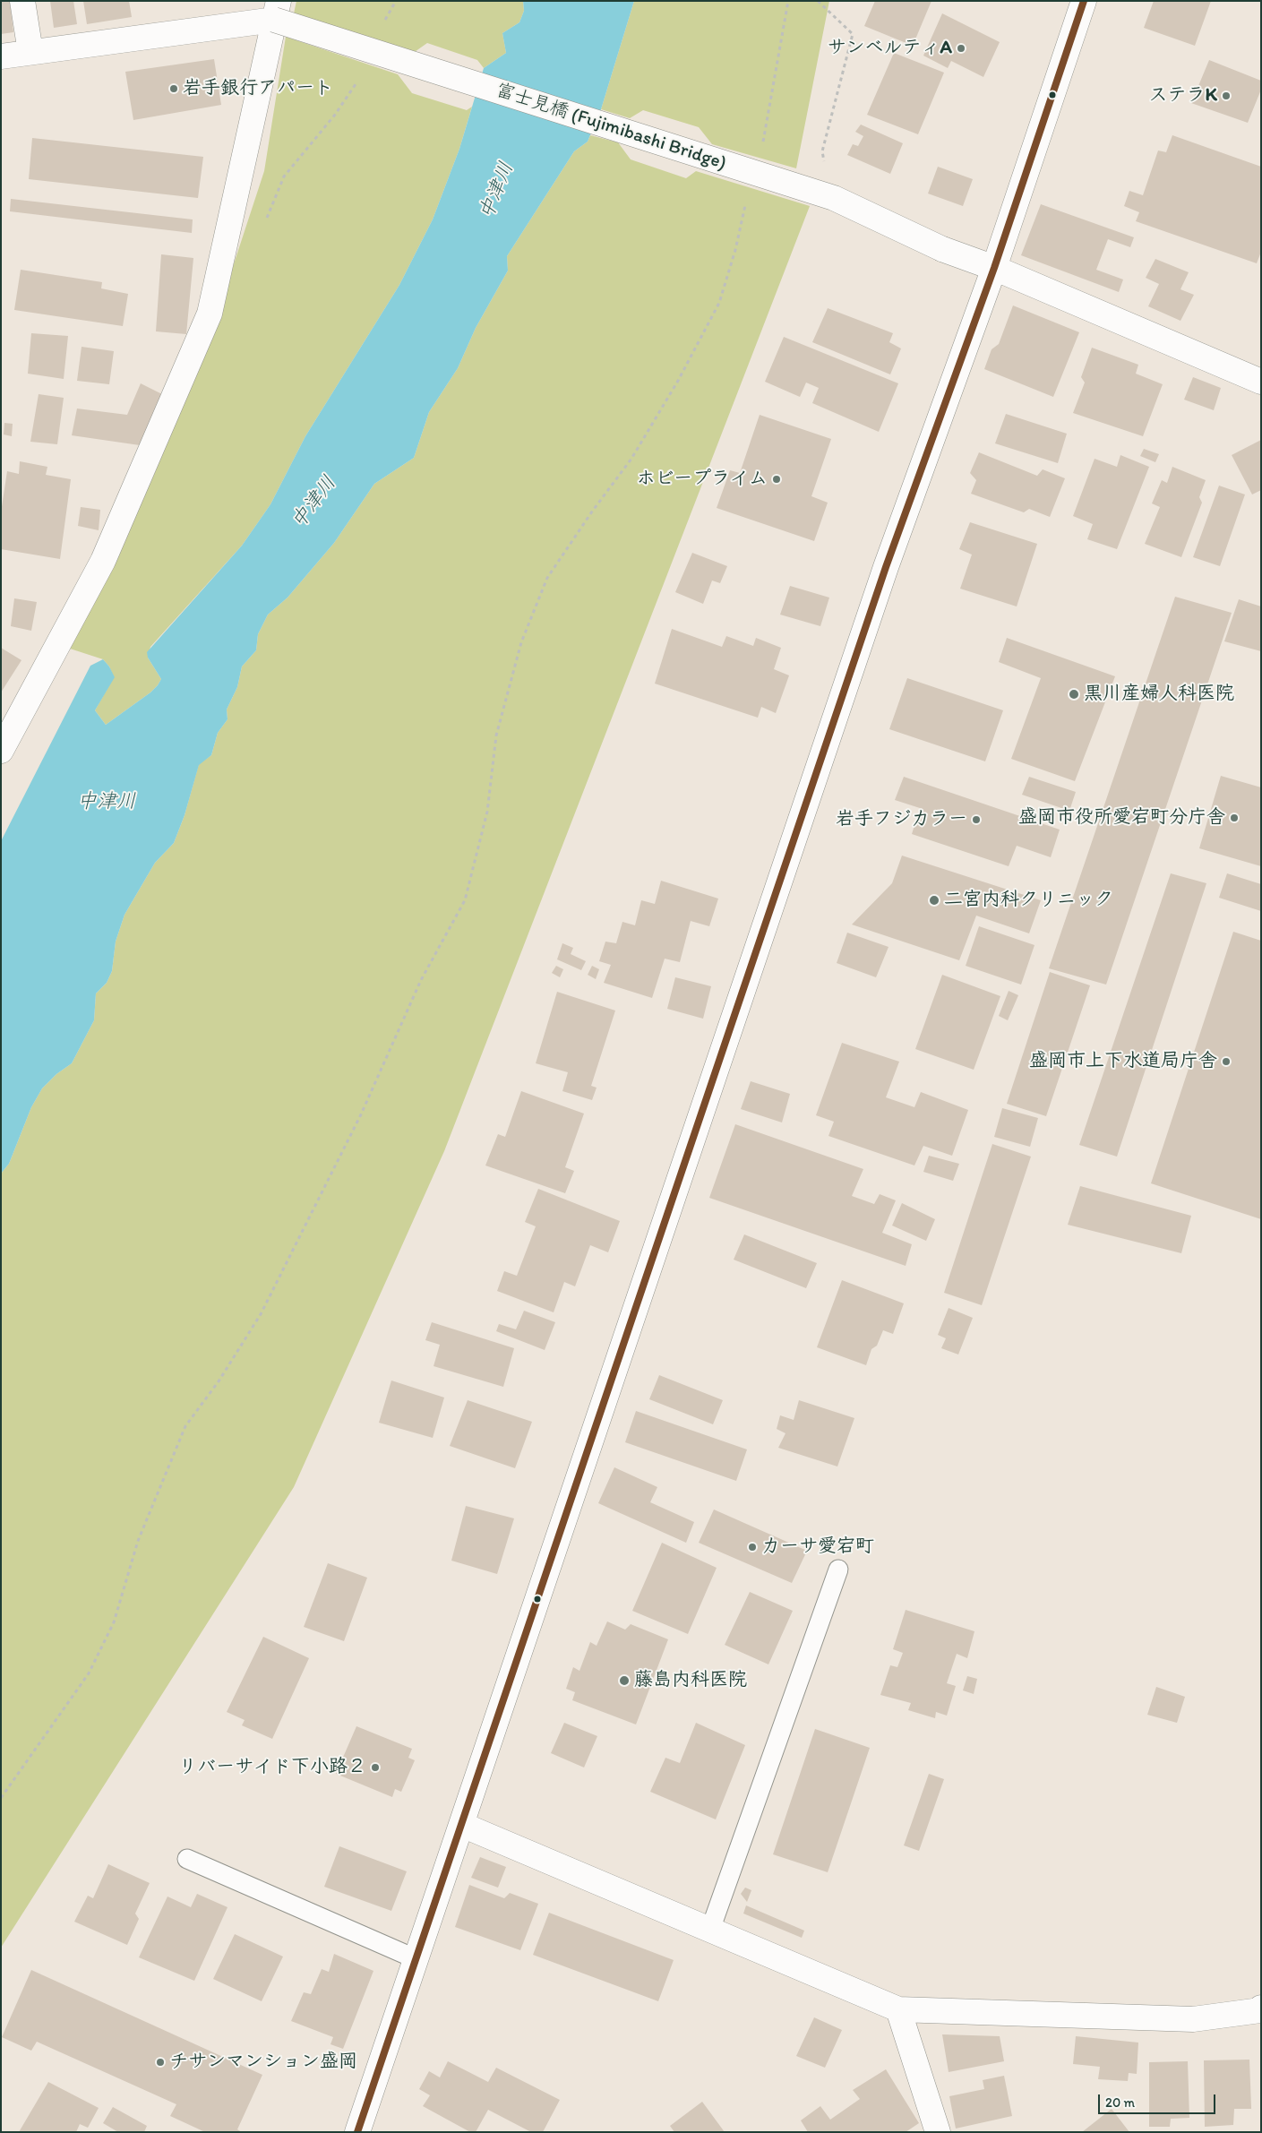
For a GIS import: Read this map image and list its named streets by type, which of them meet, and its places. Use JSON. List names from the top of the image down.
{
  "streets": {
    "street": ["富士見橋 (Fujimibashi Bridge)"]
  },
  "water": ["中津川"],
  "places": [
    "サンベルティA",
    "岩手銀行アパート",
    "ステラK",
    "ホビープライム",
    "黒川産婦人科医院",
    "盛岡市役所愛宕町分庁舎",
    "岩手フジカラー",
    "二宮内科クリニック",
    "盛岡市上下水道局庁舎",
    "カーサ愛宕町",
    "藤島内科医院",
    "リバーサイド下小路２",
    "チサンマンション盛岡"
  ],
  "scale_bar": "20 m"
}
